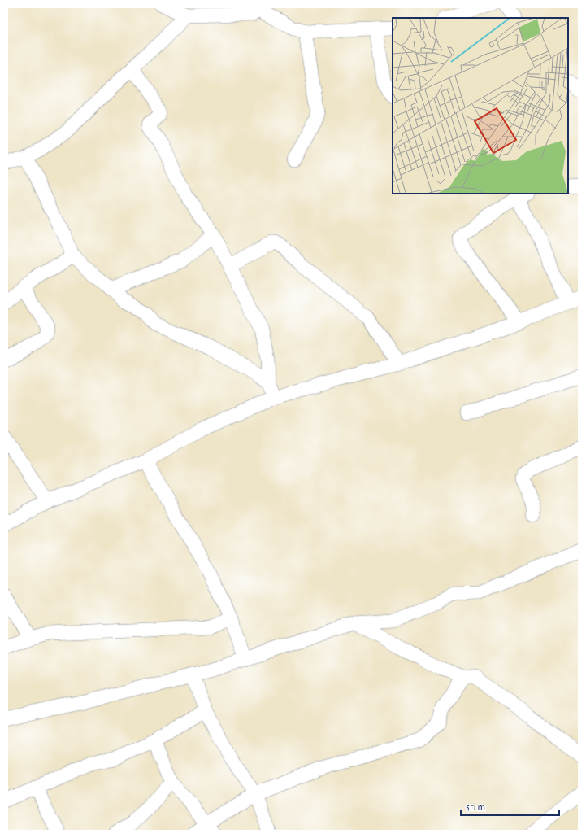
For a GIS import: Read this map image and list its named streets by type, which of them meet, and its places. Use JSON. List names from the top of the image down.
{
  "scale_bar": "50 m"
}
